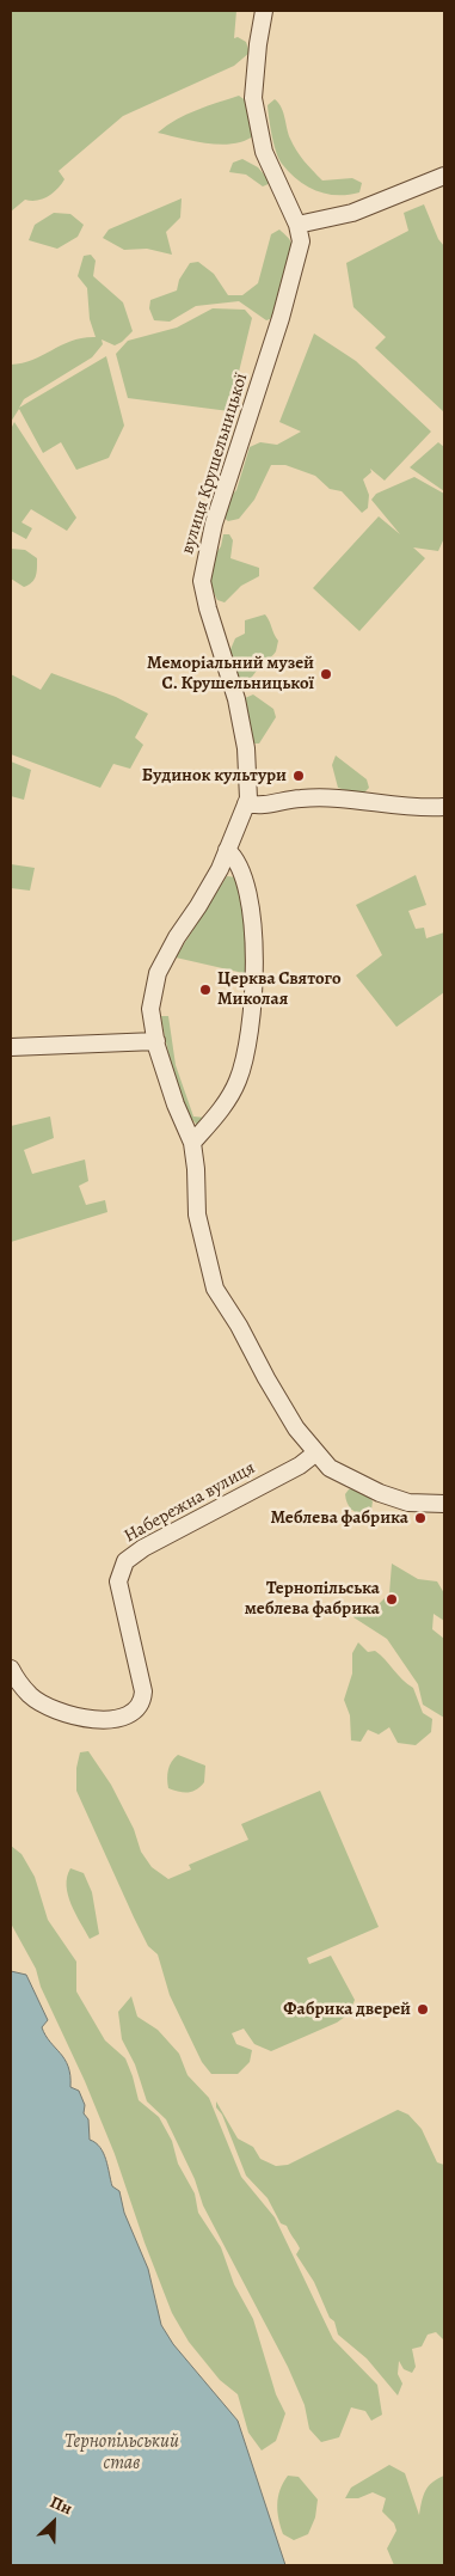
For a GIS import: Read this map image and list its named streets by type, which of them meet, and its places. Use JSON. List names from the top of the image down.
{
  "streets": {
    "street": ["вулиця Крушельницької", "Набережна вулиця"]
  },
  "crossings": [
    ["вулиця Крушельницької", "Набережна вулиця"]
  ],
  "water": ["Тернопільський став"],
  "places": [
    "Меморіальний музей С. Крушельницької",
    "Будинок культури",
    "Церква Святого Миколая",
    "Меблева фабрика",
    "Тернопільська меблева фабрика",
    "Фабрика дверей"
  ],
  "north": "top right"
}
